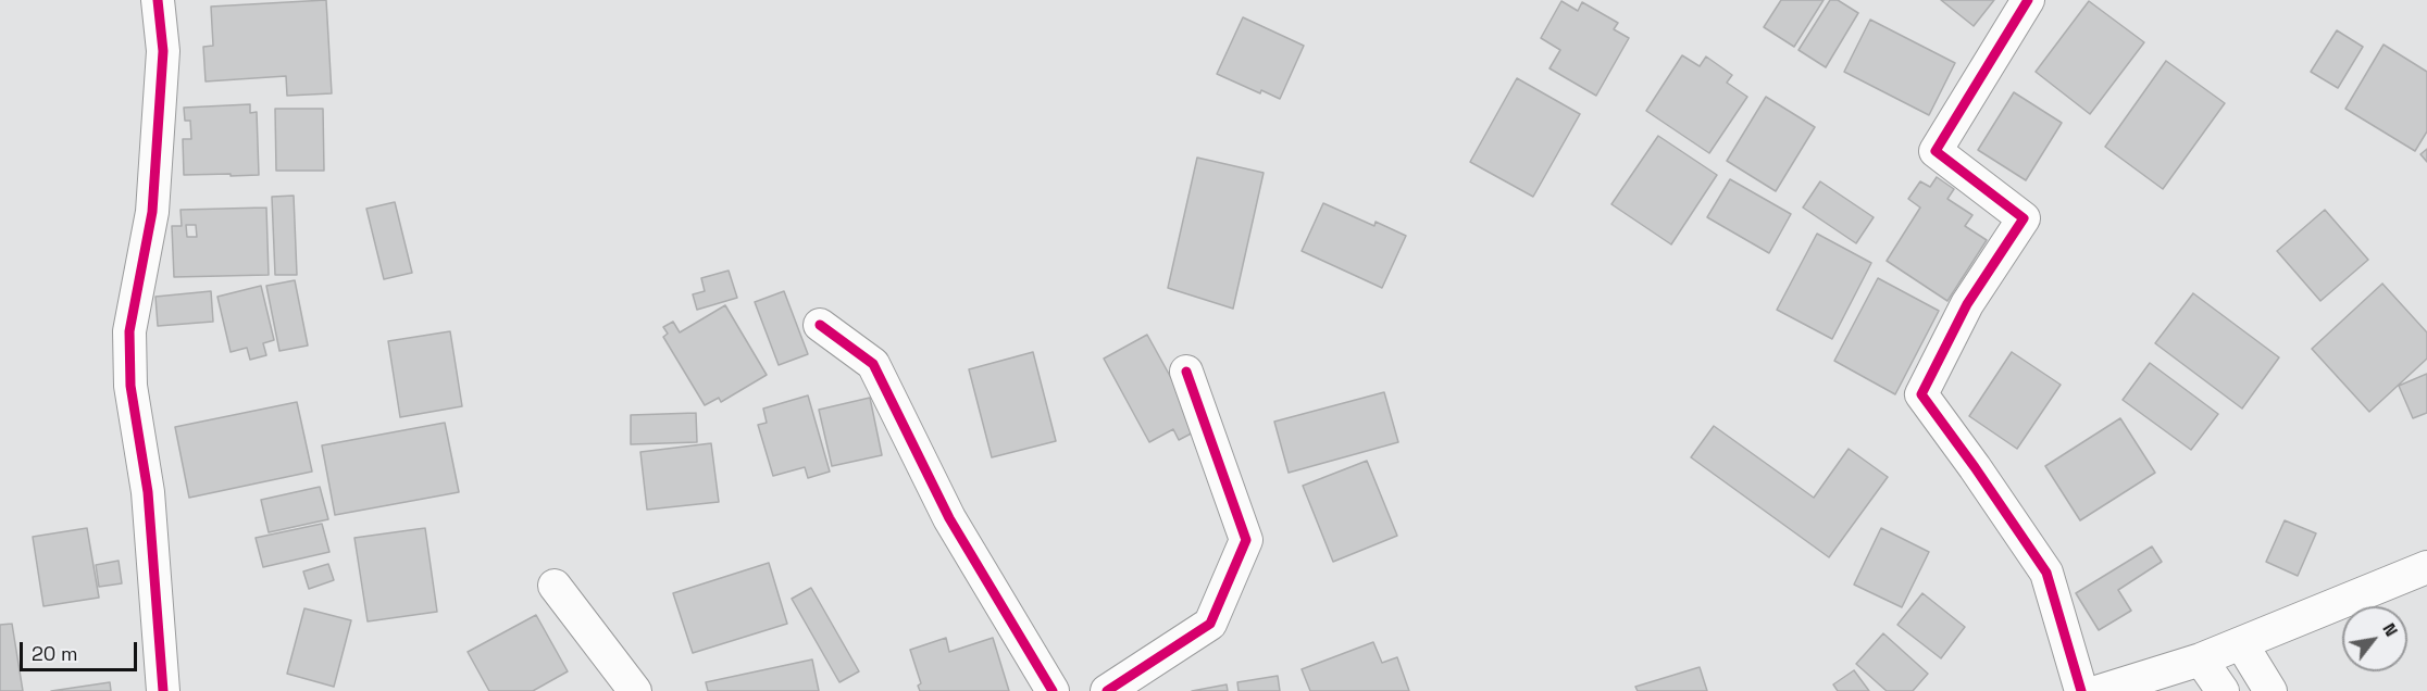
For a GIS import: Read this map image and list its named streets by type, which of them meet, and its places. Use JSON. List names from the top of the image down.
{
  "scale_bar": "20 m",
  "north": "top right"
}
